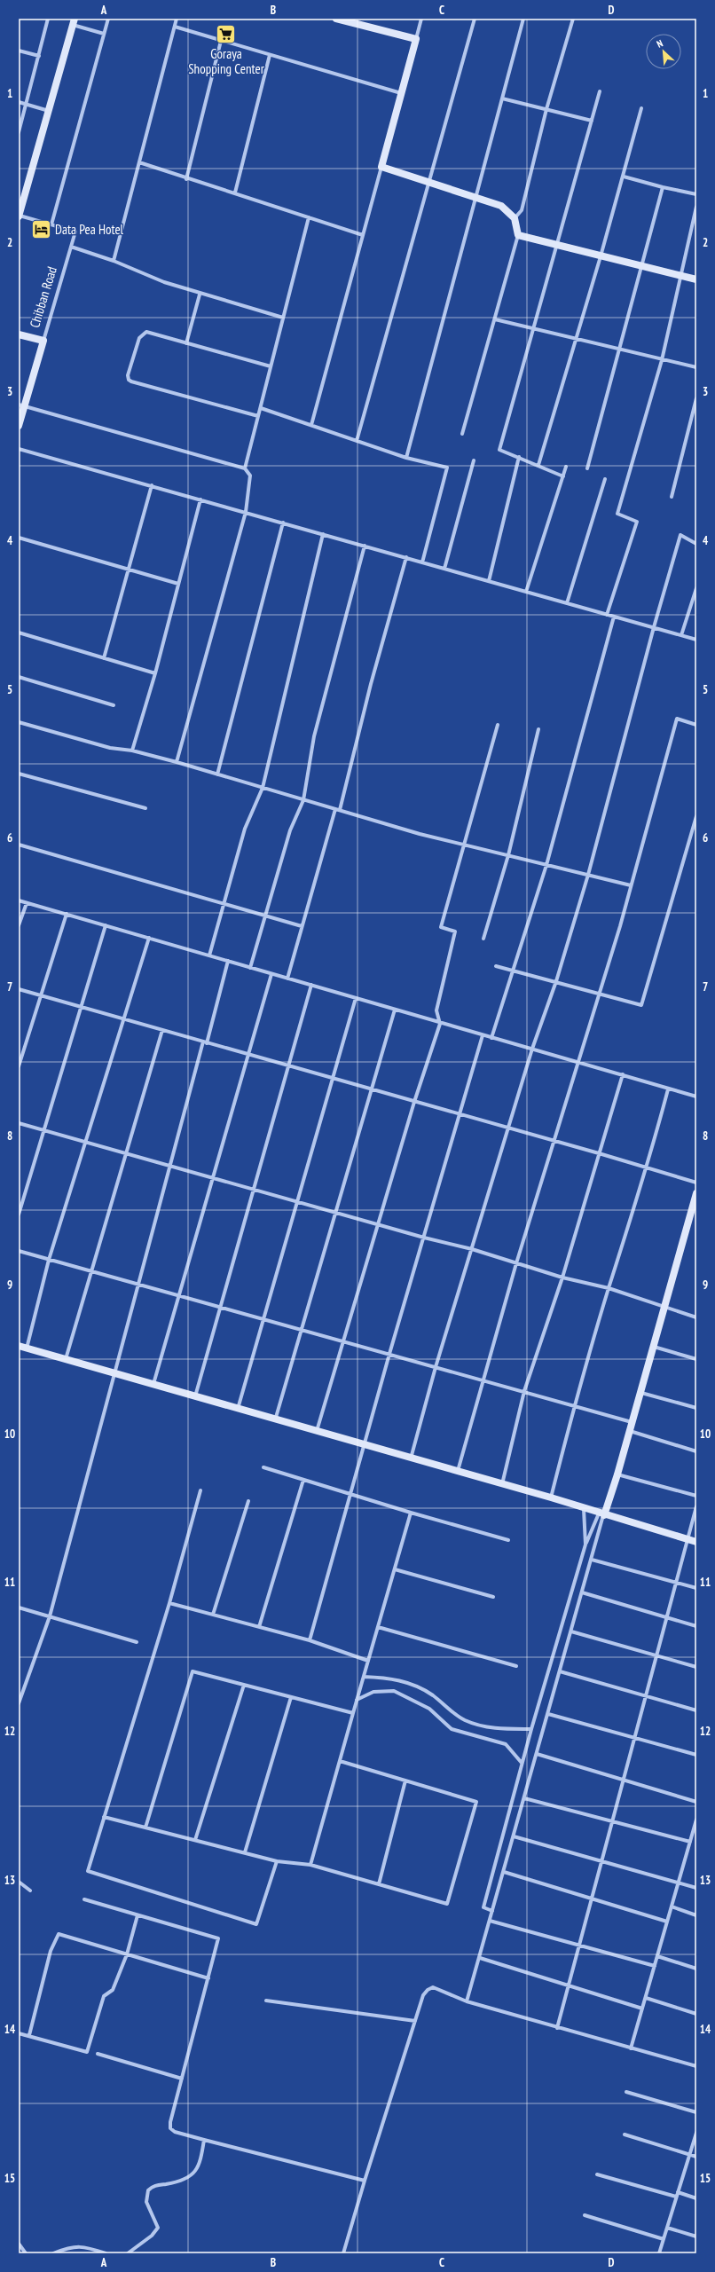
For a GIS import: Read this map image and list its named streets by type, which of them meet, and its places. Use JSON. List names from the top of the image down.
{
  "streets": {
    "street": ["Chibban Road"]
  },
  "places": {
    "supermarket": ["Goraya Shopping Center"],
    "hotel": ["Data Pea Hotel"]
  },
  "north": "top left",
  "grid": {
    "columns": [
      "A",
      "B",
      "C",
      "D"
    ],
    "rows": [
      "1",
      "2",
      "3",
      "4",
      "5",
      "6",
      "7",
      "8",
      "9",
      "10",
      "11",
      "12",
      "13",
      "14",
      "15"
    ]
  }
}
